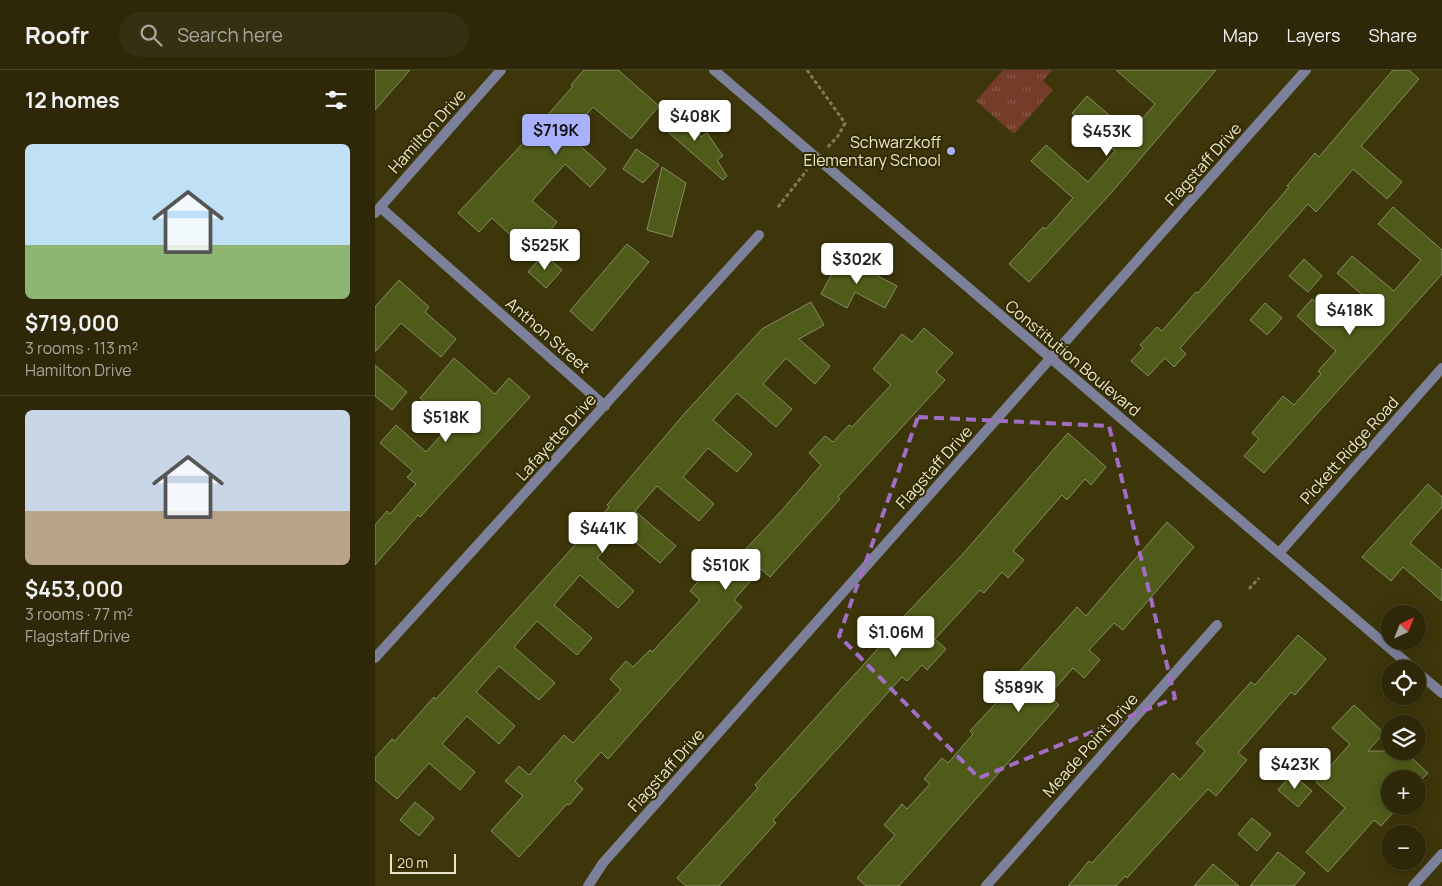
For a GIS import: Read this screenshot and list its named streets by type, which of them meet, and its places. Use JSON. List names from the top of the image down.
{
  "streets": {
    "street": [
      "Hamilton Drive",
      "Flagstaff Drive",
      "Anthon Street",
      "Constitution Boulevard",
      "Lafayette Drive",
      "Pickett Ridge Road",
      "Meade Point Drive"
    ]
  },
  "crossings": [
    ["Hamilton Drive", "Anthon Street"],
    ["Flagstaff Drive", "Constitution Boulevard"],
    ["Anthon Street", "Lafayette Drive"],
    ["Constitution Boulevard", "Pickett Ridge Road"]
  ],
  "places": ["Schwarzkoff Elementary School"],
  "scale_bar": "20 m",
  "north": "top right",
  "page": {
    "header": "Roofr",
    "search": "Search here",
    "nav": ["Map", "Layers", "Share"],
    "heading": "12 homes",
    "price": [
      "$408K",
      "$719K",
      "$453K",
      "$525K",
      "$302K",
      "$418K",
      "$518K",
      "$441K",
      "$510K",
      "$1.06M",
      "$589K",
      "$423K"
    ],
    "list": [
      {
        "name": "$719,000",
        "note": "3 rooms · 113 m² · Hamilton Drive"
      },
      {
        "name": "$453,000",
        "note": "3 rooms · 77 m² · Flagstaff Drive"
      }
    ],
    "map_buttons": ["+", "−"],
    "scale": "20 m"
  }
}
